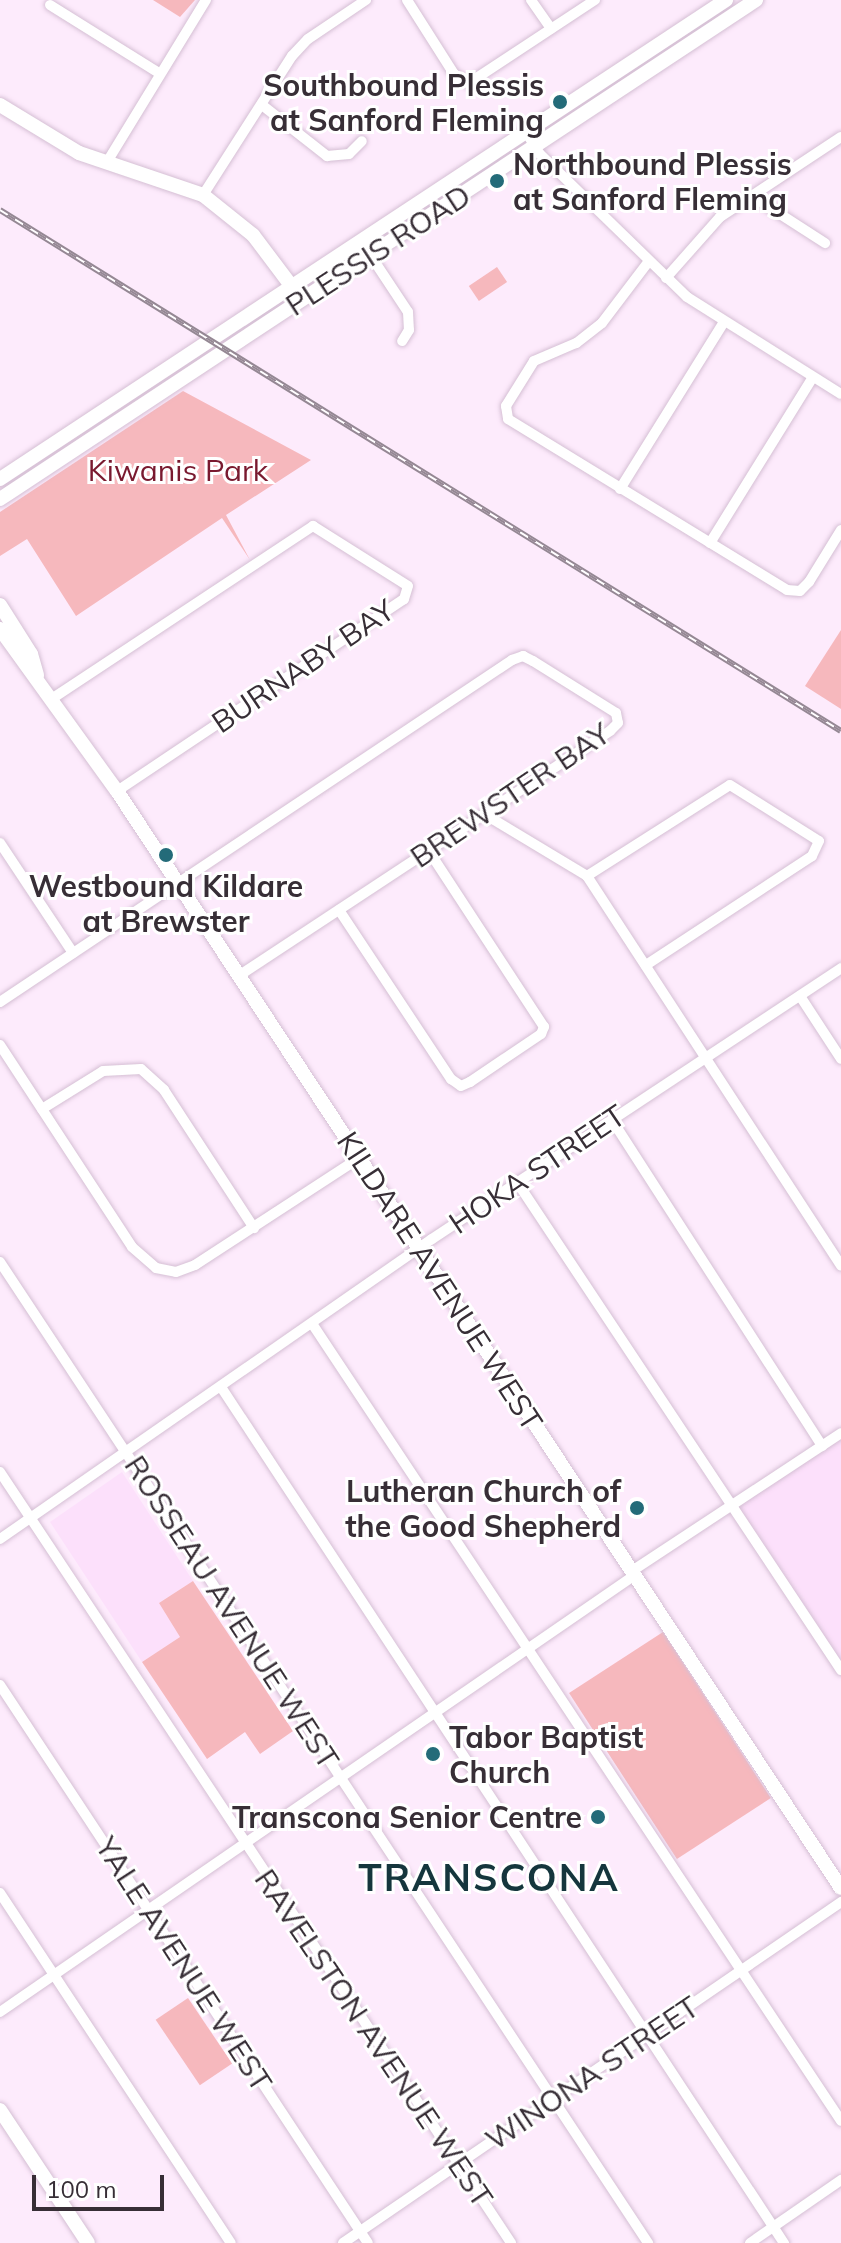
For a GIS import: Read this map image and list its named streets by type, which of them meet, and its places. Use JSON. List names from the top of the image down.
{
  "streets": {
    "street": [
      "PLESSIS ROAD",
      "BURNABY BAY",
      "BREWSTER BAY",
      "HOKA STREET",
      "KILDARE AVENUE WEST",
      "ROSSEAU AVENUE WEST",
      "YALE AVENUE WEST",
      "RAVELSTON AVENUE WEST",
      "WINONA STREET"
    ]
  },
  "crossings": [
    ["BURNABY BAY", "KILDARE AVENUE WEST"],
    ["BREWSTER BAY", "KILDARE AVENUE WEST"],
    ["HOKA STREET", "KILDARE AVENUE WEST"],
    ["HOKA STREET", "ROSSEAU AVENUE WEST"],
    ["HOKA STREET", "RAVELSTON AVENUE WEST"],
    ["ROSSEAU AVENUE WEST", "WINONA STREET"],
    ["YALE AVENUE WEST", "WINONA STREET"],
    ["RAVELSTON AVENUE WEST", "WINONA STREET"]
  ],
  "districts": ["TRANSCONA"],
  "parks": ["Kiwanis Park"],
  "places": [
    "Southbound Plessis at Sanford Fleming",
    "Northbound Plessis at Sanford Fleming",
    "Westbound Kildare at Brewster",
    "Lutheran Church of the Good Shepherd",
    "Tabor Baptist Church",
    "Transcona Senior Centre"
  ],
  "scale_bar": "100 m"
}
